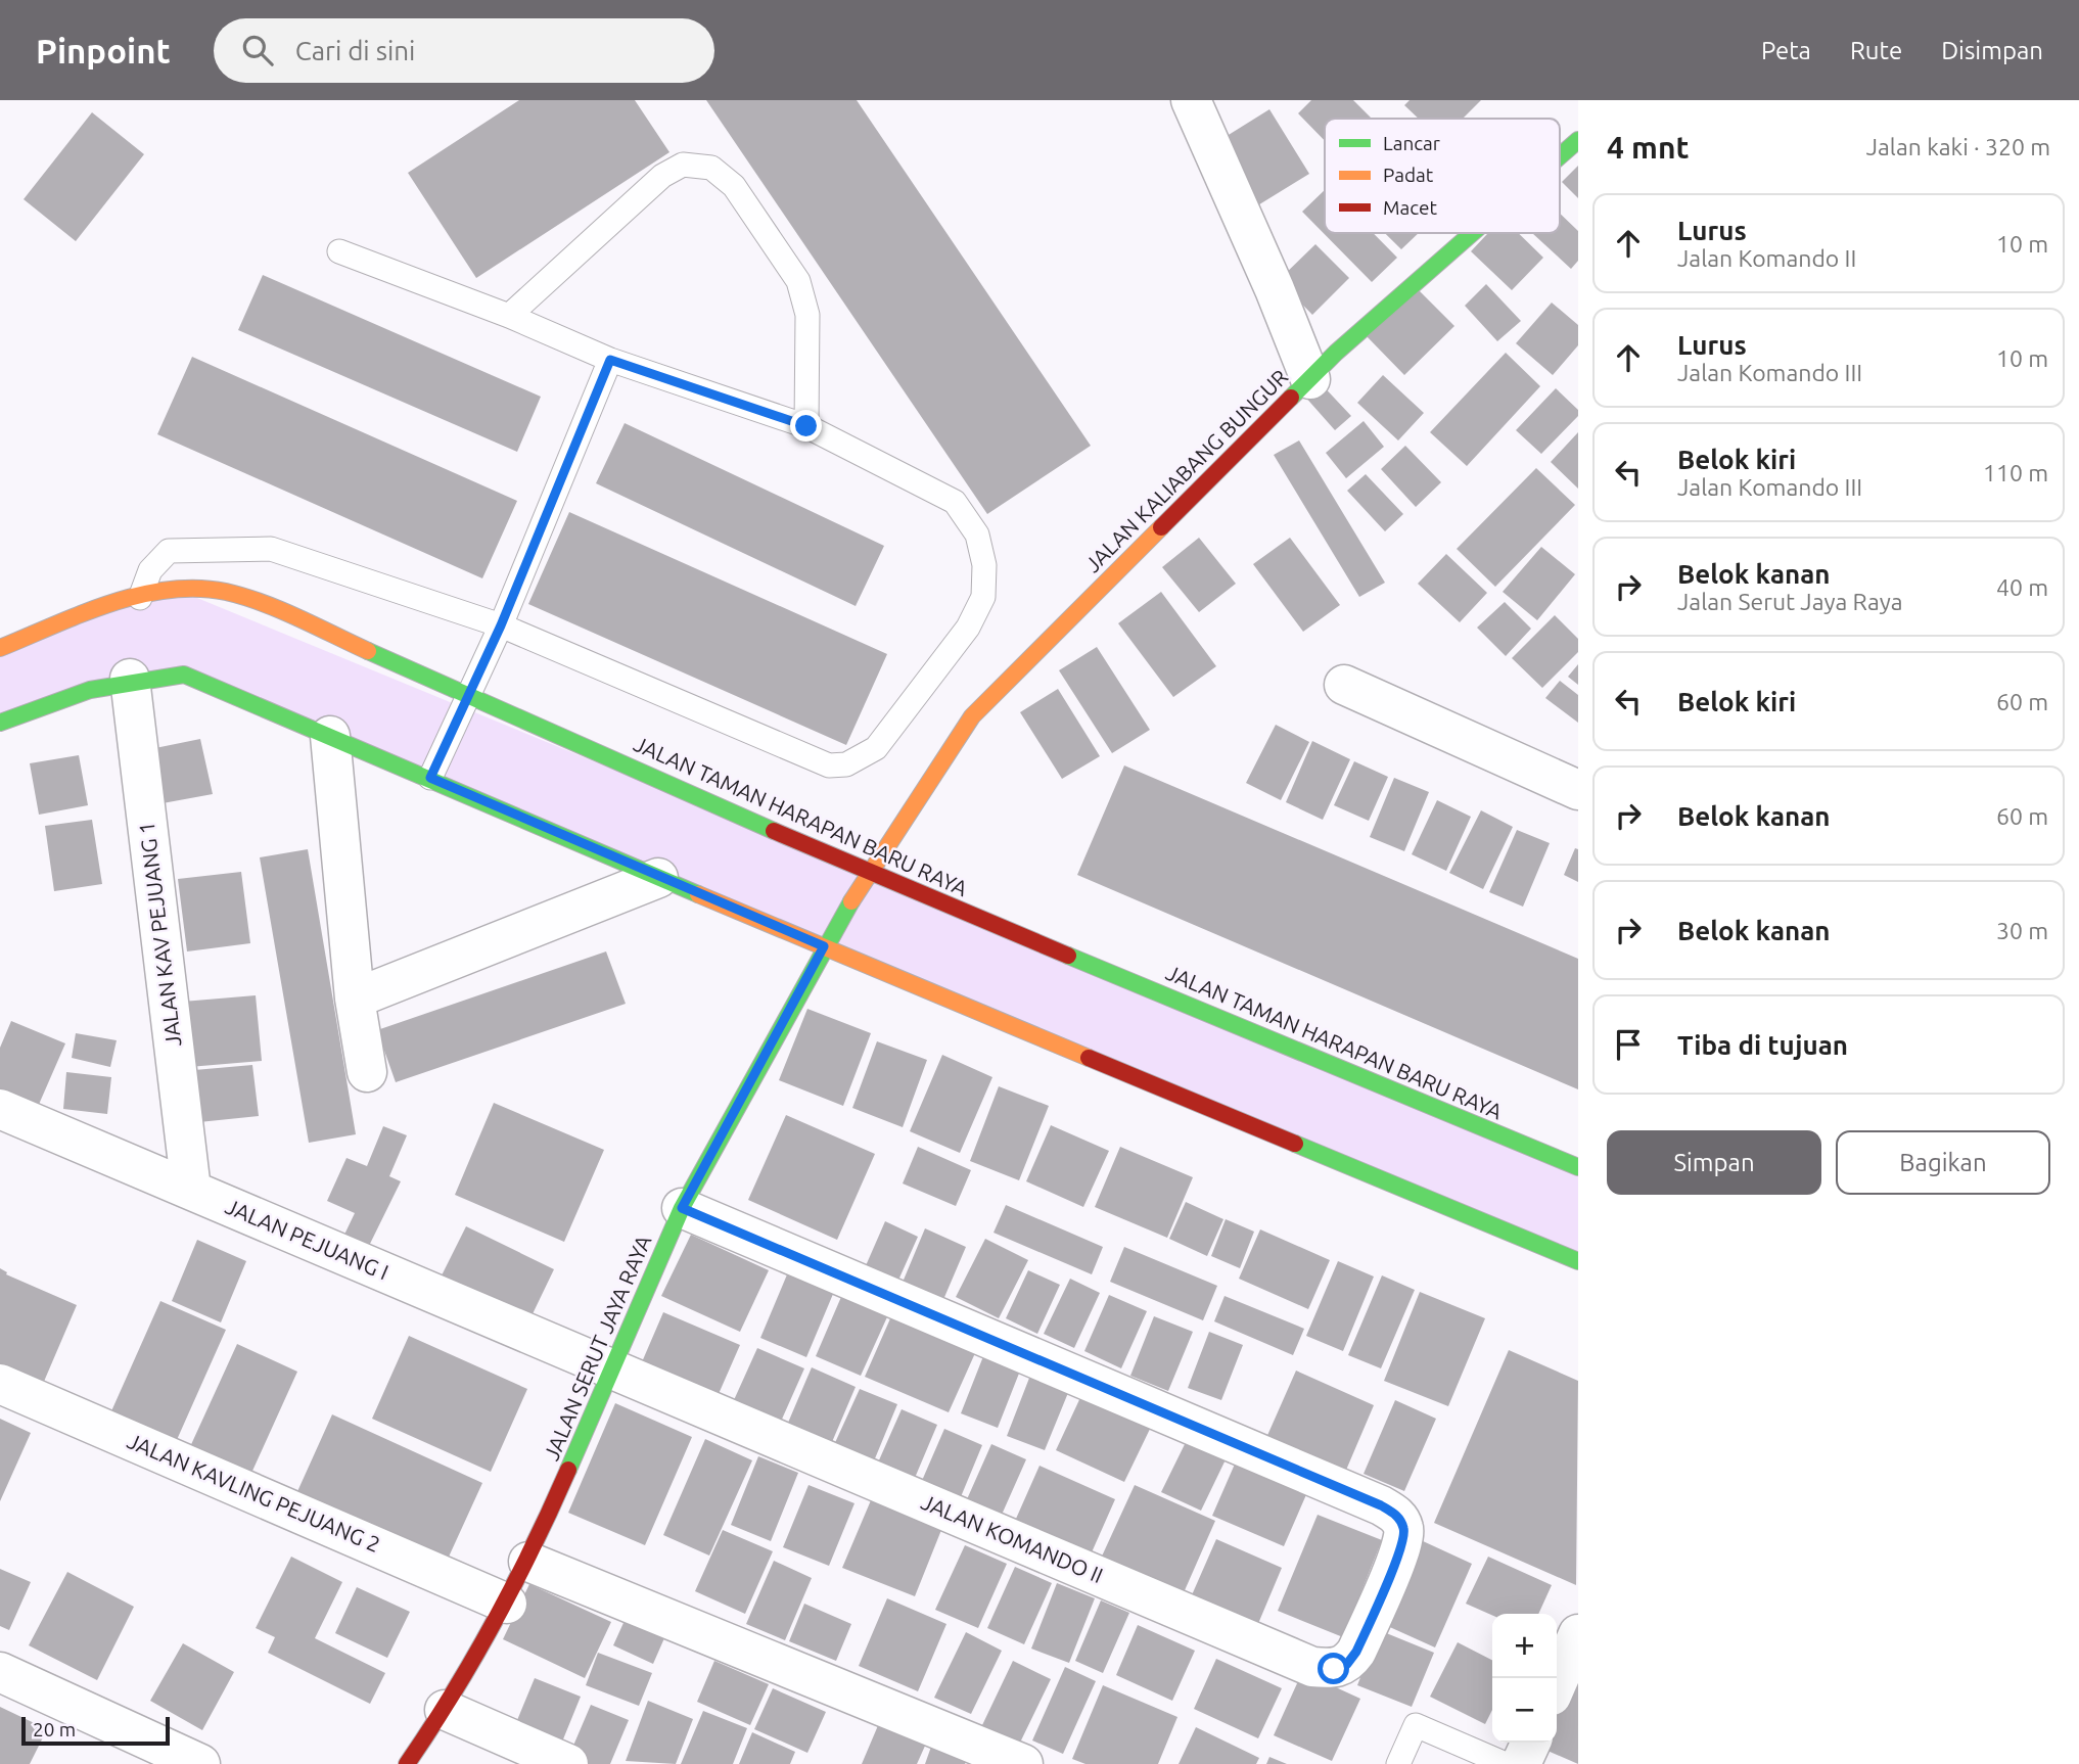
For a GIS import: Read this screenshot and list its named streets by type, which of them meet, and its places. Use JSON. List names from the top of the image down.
{
  "streets": {
    "street": [
      "JALAN KALIABANG BUNGUR",
      "JALAN TAMAN HARAPAN BARU RAYA",
      "JALAN KAV PEJUANG 1",
      "JALAN PEJUANG I",
      "JALAN SERUT JAYA RAYA",
      "JALAN KAVLING PEJUANG 2",
      "JALAN KOMANDO II"
    ]
  },
  "crossings": [
    ["JALAN KALIABANG BUNGUR", "JALAN TAMAN HARAPAN BARU RAYA"],
    ["JALAN KALIABANG BUNGUR", "JALAN SERUT JAYA RAYA"],
    ["JALAN KAV PEJUANG 1", "JALAN PEJUANG I"],
    ["JALAN PEJUANG I", "JALAN SERUT JAYA RAYA"],
    ["JALAN PEJUANG I", "JALAN KOMANDO II"],
    ["JALAN SERUT JAYA RAYA", "JALAN KAVLING PEJUANG 2"],
    ["JALAN SERUT JAYA RAYA", "JALAN KOMANDO II"]
  ],
  "legend": ["Lancar", "Padat", "Macet"],
  "scale_bar": "20 m",
  "page": {
    "header": "Pinpoint",
    "search": "Cari di sini",
    "nav": ["Peta", "Rute", "Disimpan"],
    "heading": ["4 mnt", "Jalan kaki · 320 m"],
    "list": [
      ["Lurus", "Jalan Komando II", "10 m"],
      ["Lurus", "Jalan Komando III", "10 m"],
      ["Belok kiri", "Jalan Komando III", "110 m"],
      ["Belok kanan", "Jalan Serut Jaya Raya", "40 m"],
      ["Belok kiri", "60 m"],
      ["Belok kanan", "60 m"],
      ["Belok kanan", "30 m"],
      "Tiba di tujuan"
    ],
    "buttons": ["Simpan", "Bagikan"],
    "map_buttons": ["+", "−"],
    "scale": "20 m"
  }
}
